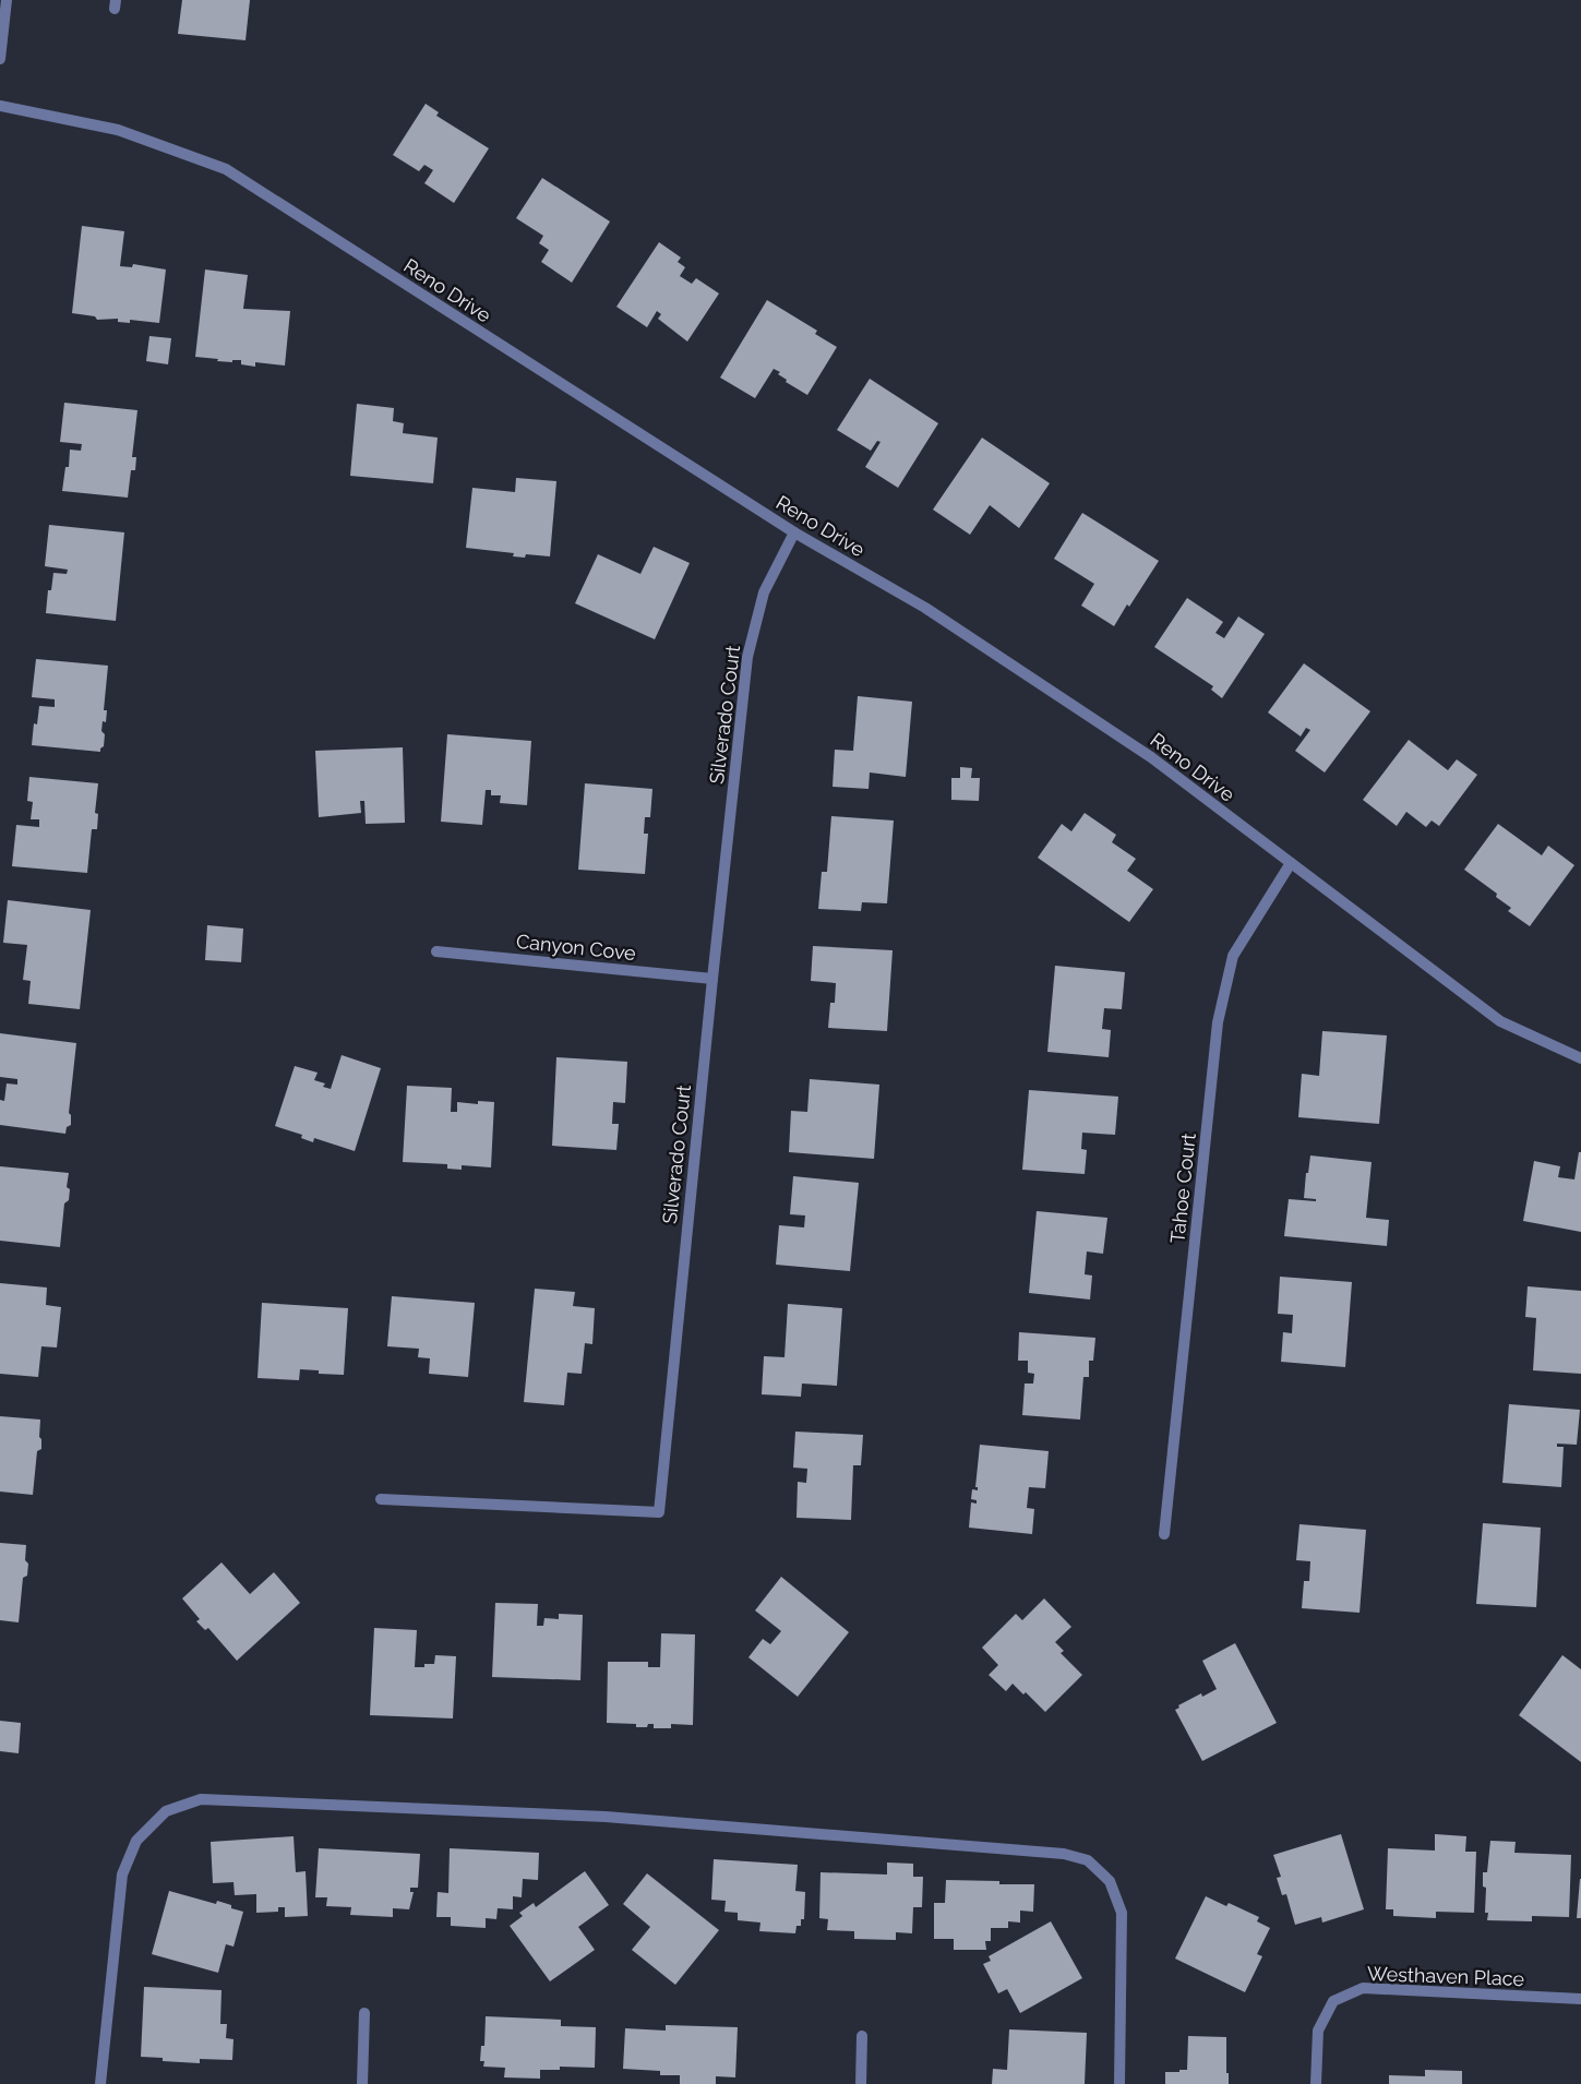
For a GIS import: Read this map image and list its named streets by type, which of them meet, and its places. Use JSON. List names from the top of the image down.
{
  "streets": {
    "street": [
      "Reno Drive",
      "Silverado Court",
      "Canyon Cove",
      "Tahoe Court",
      "Westhaven Place"
    ]
  },
  "crossings": [
    ["Reno Drive", "Silverado Court"],
    ["Reno Drive", "Tahoe Court"],
    ["Silverado Court", "Canyon Cove"]
  ]
}
